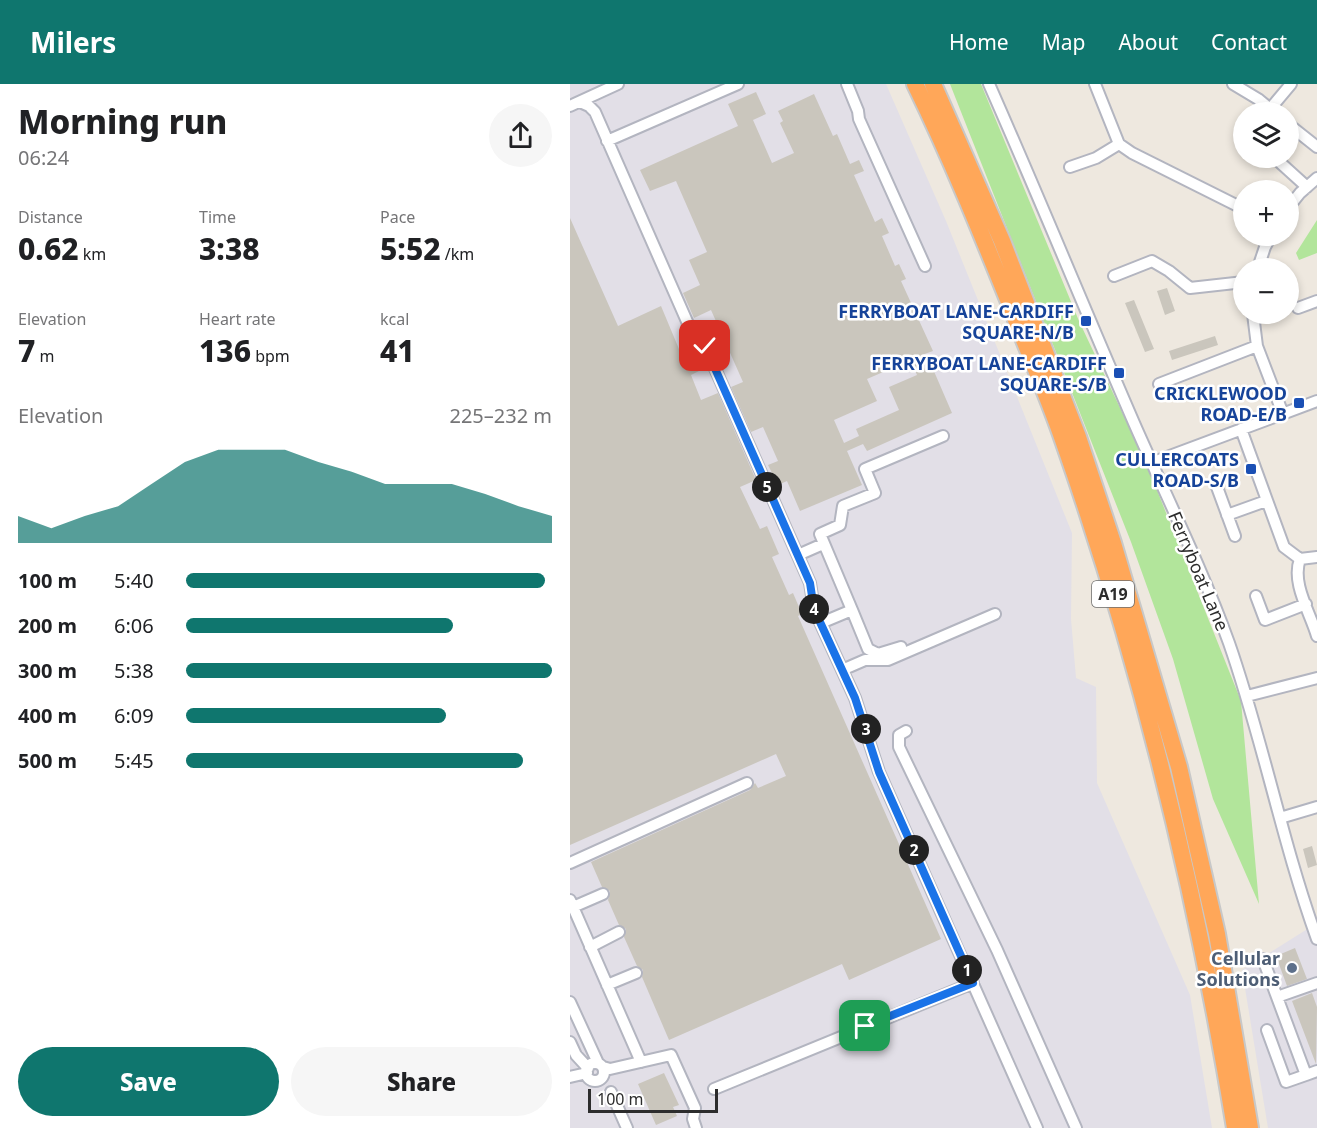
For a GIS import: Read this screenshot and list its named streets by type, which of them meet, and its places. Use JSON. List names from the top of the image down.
{
  "streets": {
    "highway": ["A19"],
    "street": ["Ferryboat Lane"]
  },
  "places": {
    "transit": [
      "FERRYBOAT LANE-CARDIFF SQUARE-N/B",
      "FERRYBOAT LANE-CARDIFF SQUARE-S/B",
      "CRICKLEWOOD ROAD-E/B",
      "CULLERCOATS ROAD-S/B"
    ],
    "other": ["Cellular Solutions"]
  },
  "scale_bar": "100 m",
  "page": {
    "header": "Milers",
    "nav": [
      "Home",
      "Map",
      "About",
      "Contact"
    ],
    "heading": ["Morning run", "06:24"],
    "map_buttons": ["+", "−"],
    "stats": [
      ["Distance", "0.62 km"],
      ["Time", "3:38"],
      ["Pace", "5:52 /km"],
      ["Elevation", "7 m"],
      ["Heart rate", "136 bpm"],
      ["kcal", "41"]
    ],
    "chart": ["Elevation", "225–232 m"],
    "pins": [
      "5",
      "4",
      "3",
      "2",
      "1"
    ],
    "list": [
      {
        "name": "100 m",
        "note": "5:40"
      },
      {
        "name": "200 m",
        "note": "6:06"
      },
      {
        "name": "300 m",
        "note": "5:38"
      },
      {
        "name": "400 m",
        "note": "6:09"
      },
      {
        "name": "500 m",
        "note": "5:45"
      }
    ],
    "buttons": ["Save", "Share"],
    "scale": "100 m"
  }
}
